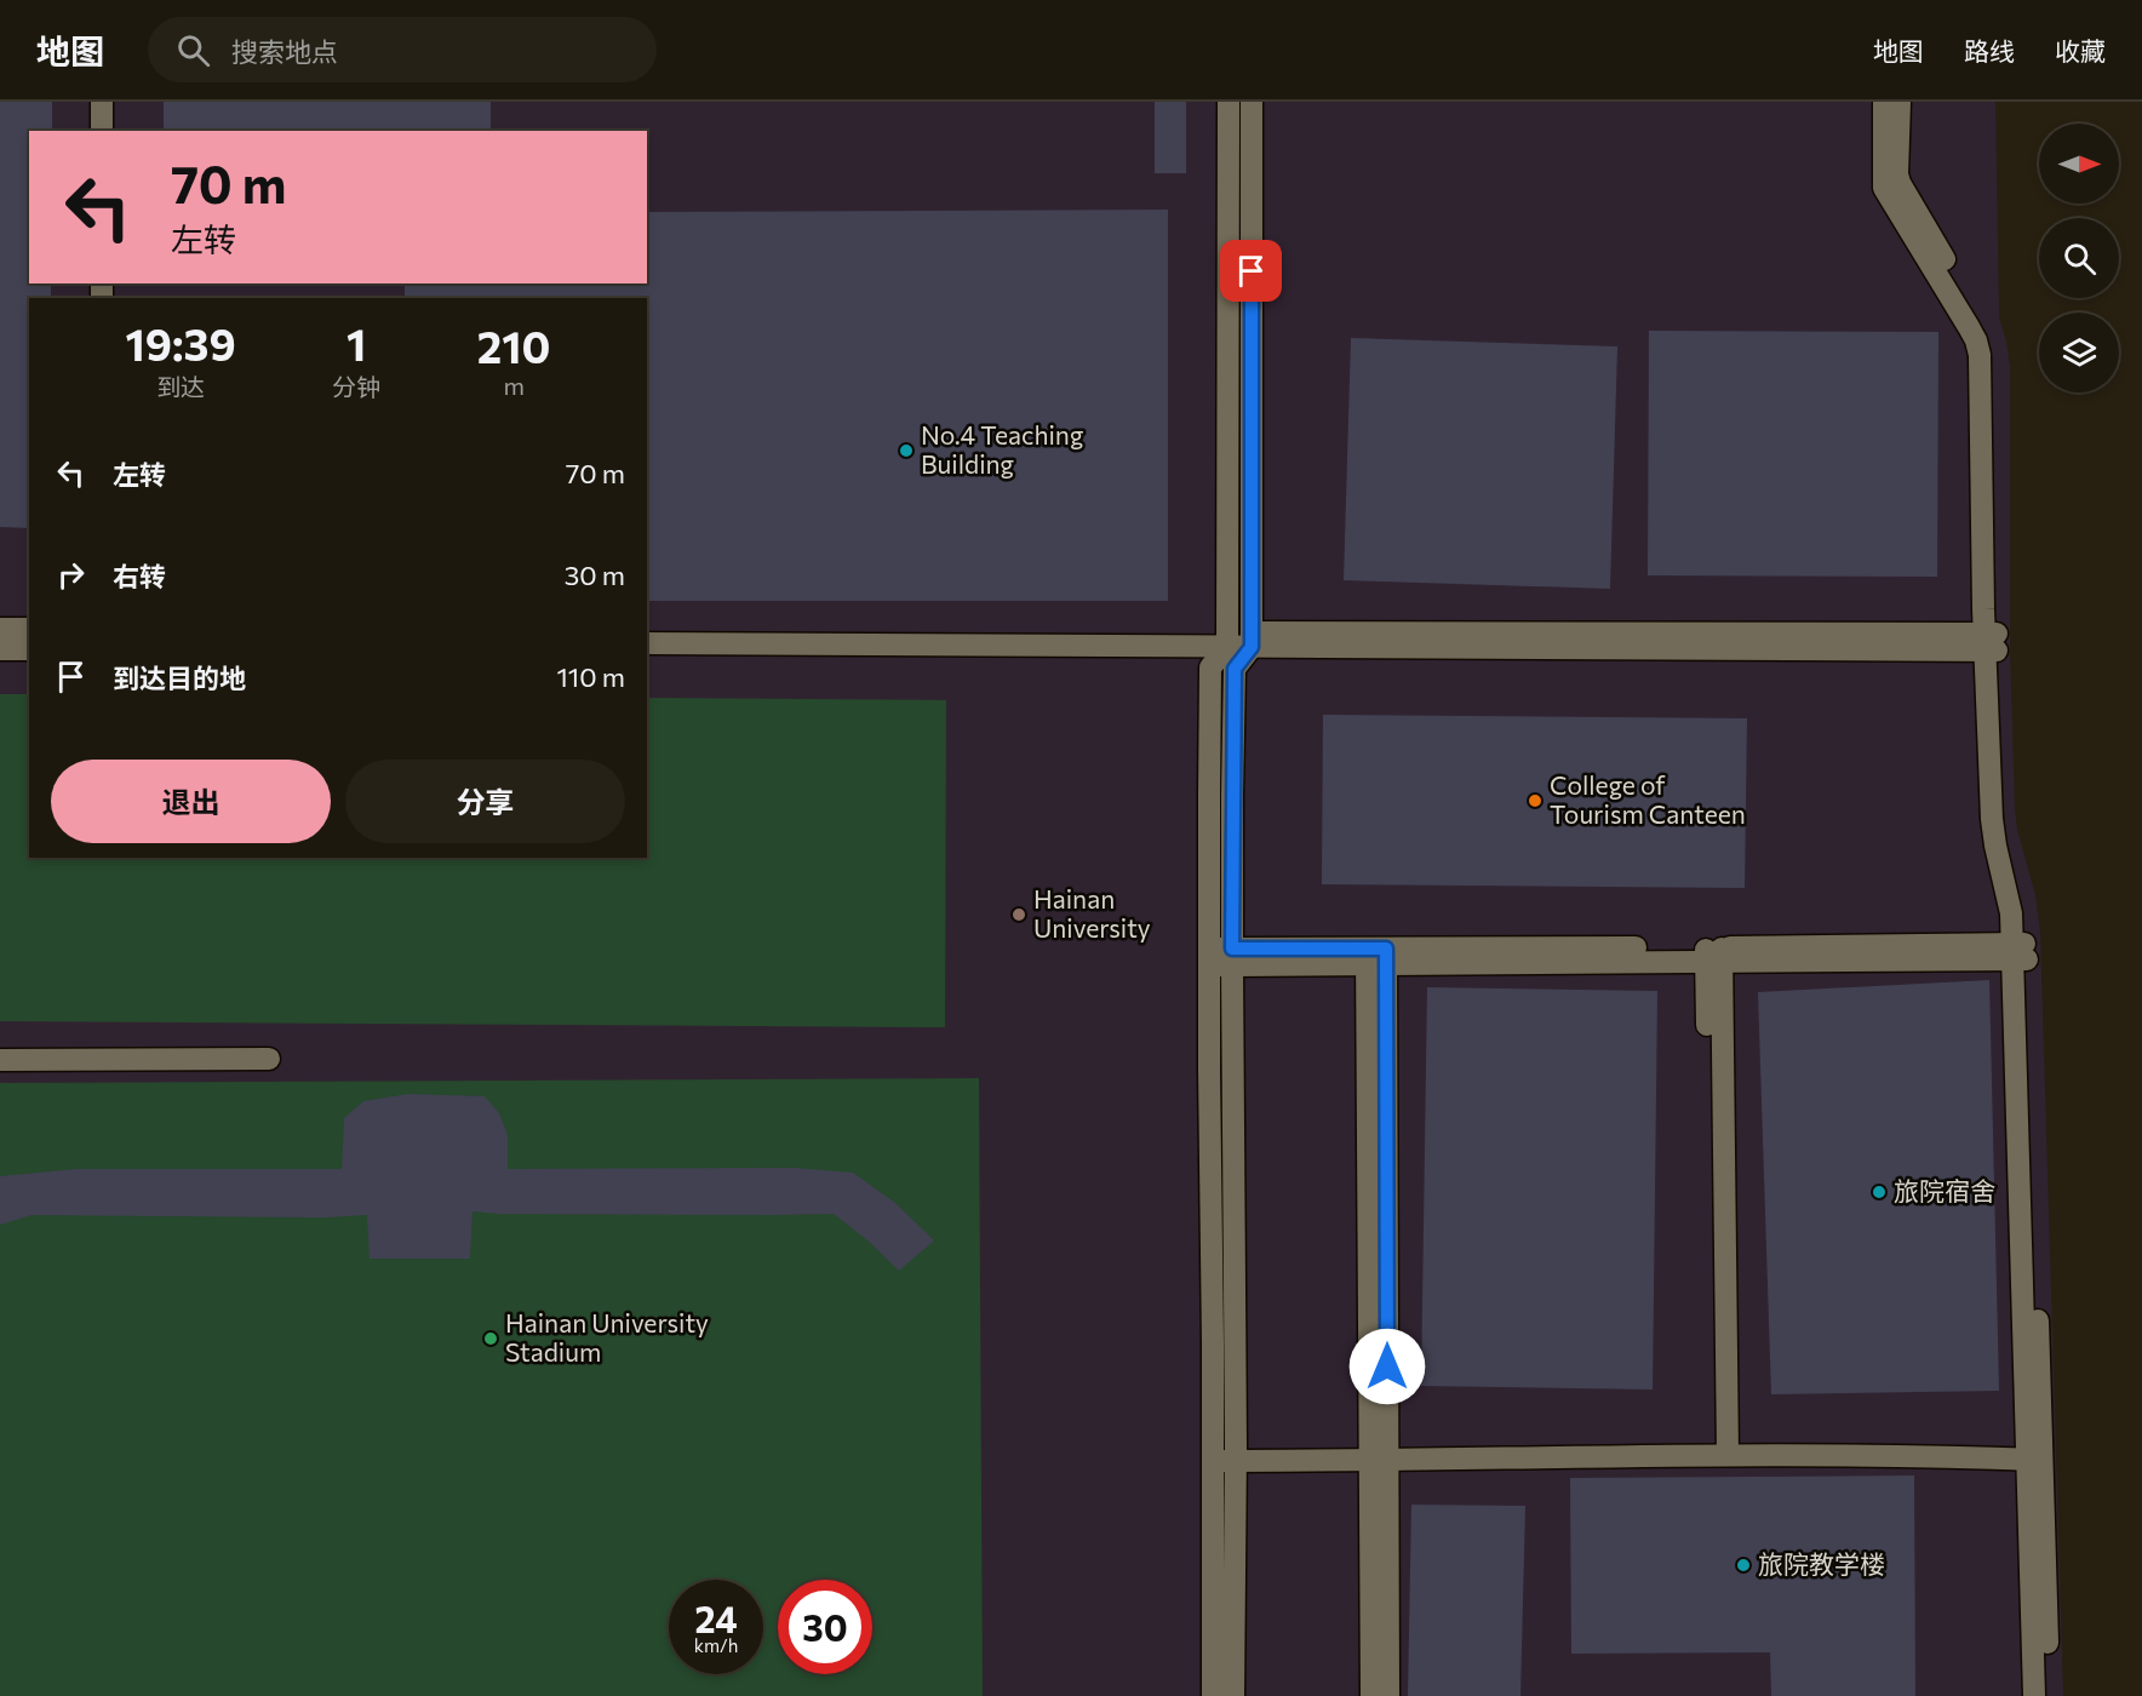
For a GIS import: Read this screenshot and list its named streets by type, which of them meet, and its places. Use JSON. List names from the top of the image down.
{
  "places": [
    "No.4 Teaching Building",
    "College of Tourism Canteen",
    "Hainan University",
    "旅院宿舍",
    "Hainan University Stadium",
    "旅院教学楼"
  ],
  "north": "right",
  "page": {
    "header": "地图",
    "search": "搜索地点",
    "nav": ["地图", "路线", "收藏"],
    "turn": ["70 m", "左转"],
    "eta": [
      "19:39",
      "到达",
      "1",
      "分钟",
      "210",
      "m"
    ],
    "list": [
      {
        "name": "左转",
        "value": "70 m"
      },
      {
        "name": "右转",
        "value": "30 m"
      },
      {
        "name": "到达目的地",
        "value": "110 m"
      }
    ],
    "buttons": ["退出", "分享"],
    "speed": "24 km/h",
    "limit": "30"
  }
}
